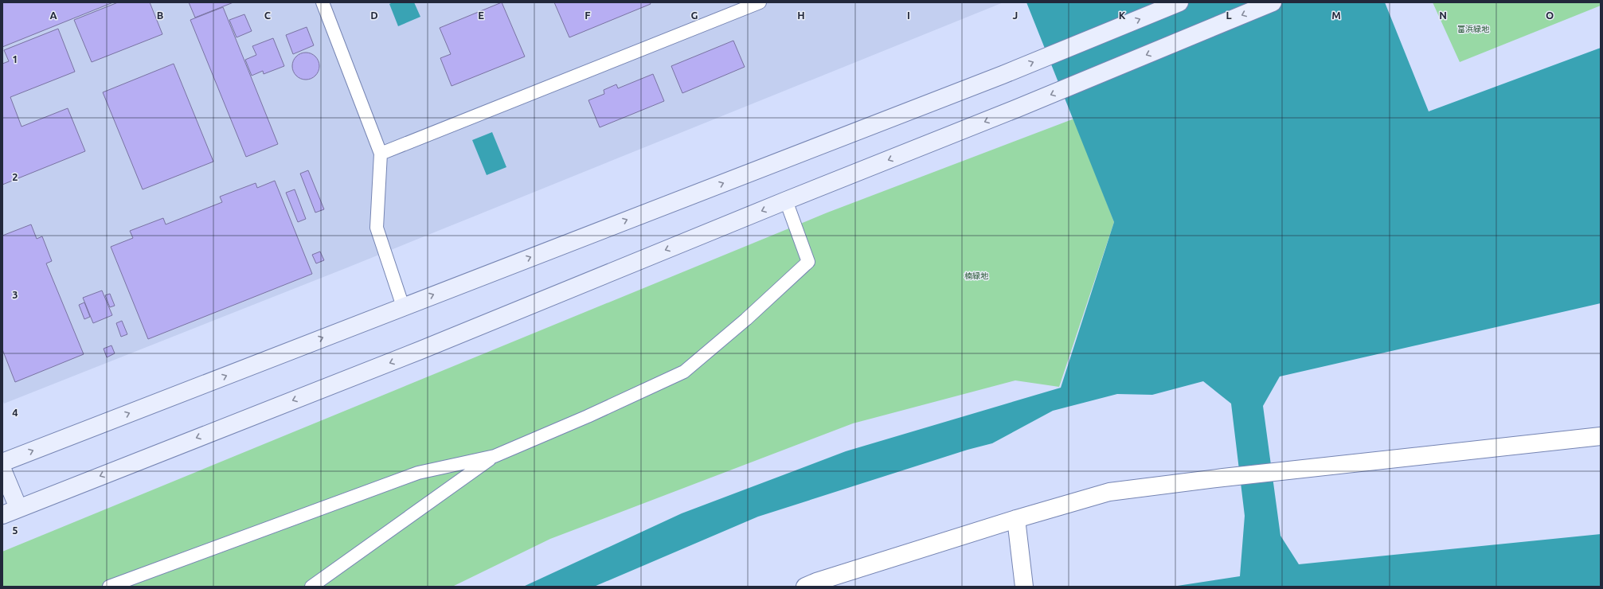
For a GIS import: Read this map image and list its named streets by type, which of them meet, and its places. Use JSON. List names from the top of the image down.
{
  "parks": ["富浜緑地", "楠緑地"],
  "grid": {
    "columns": [
      "A",
      "B",
      "C",
      "D",
      "E",
      "F",
      "G",
      "H",
      "I",
      "J",
      "K",
      "L",
      "M",
      "N",
      "O"
    ],
    "rows": [
      "1",
      "2",
      "3",
      "4",
      "5"
    ]
  }
}
